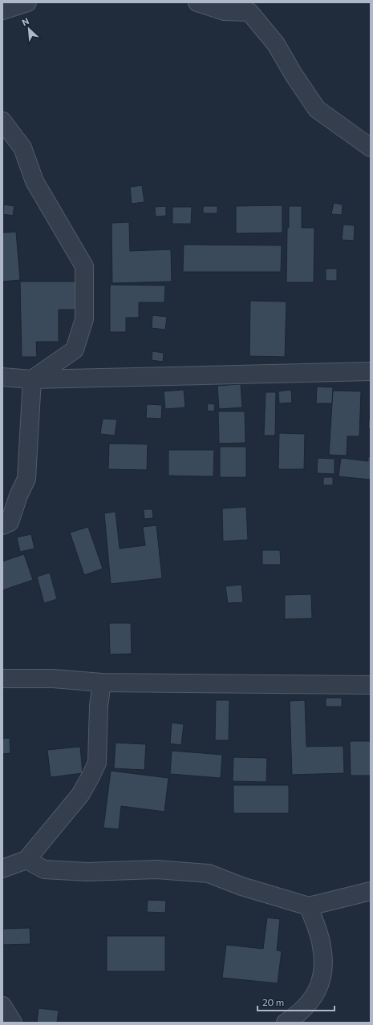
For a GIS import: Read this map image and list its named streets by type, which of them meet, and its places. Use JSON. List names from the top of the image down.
{
  "scale_bar": "20 m",
  "north": "top left"
}
